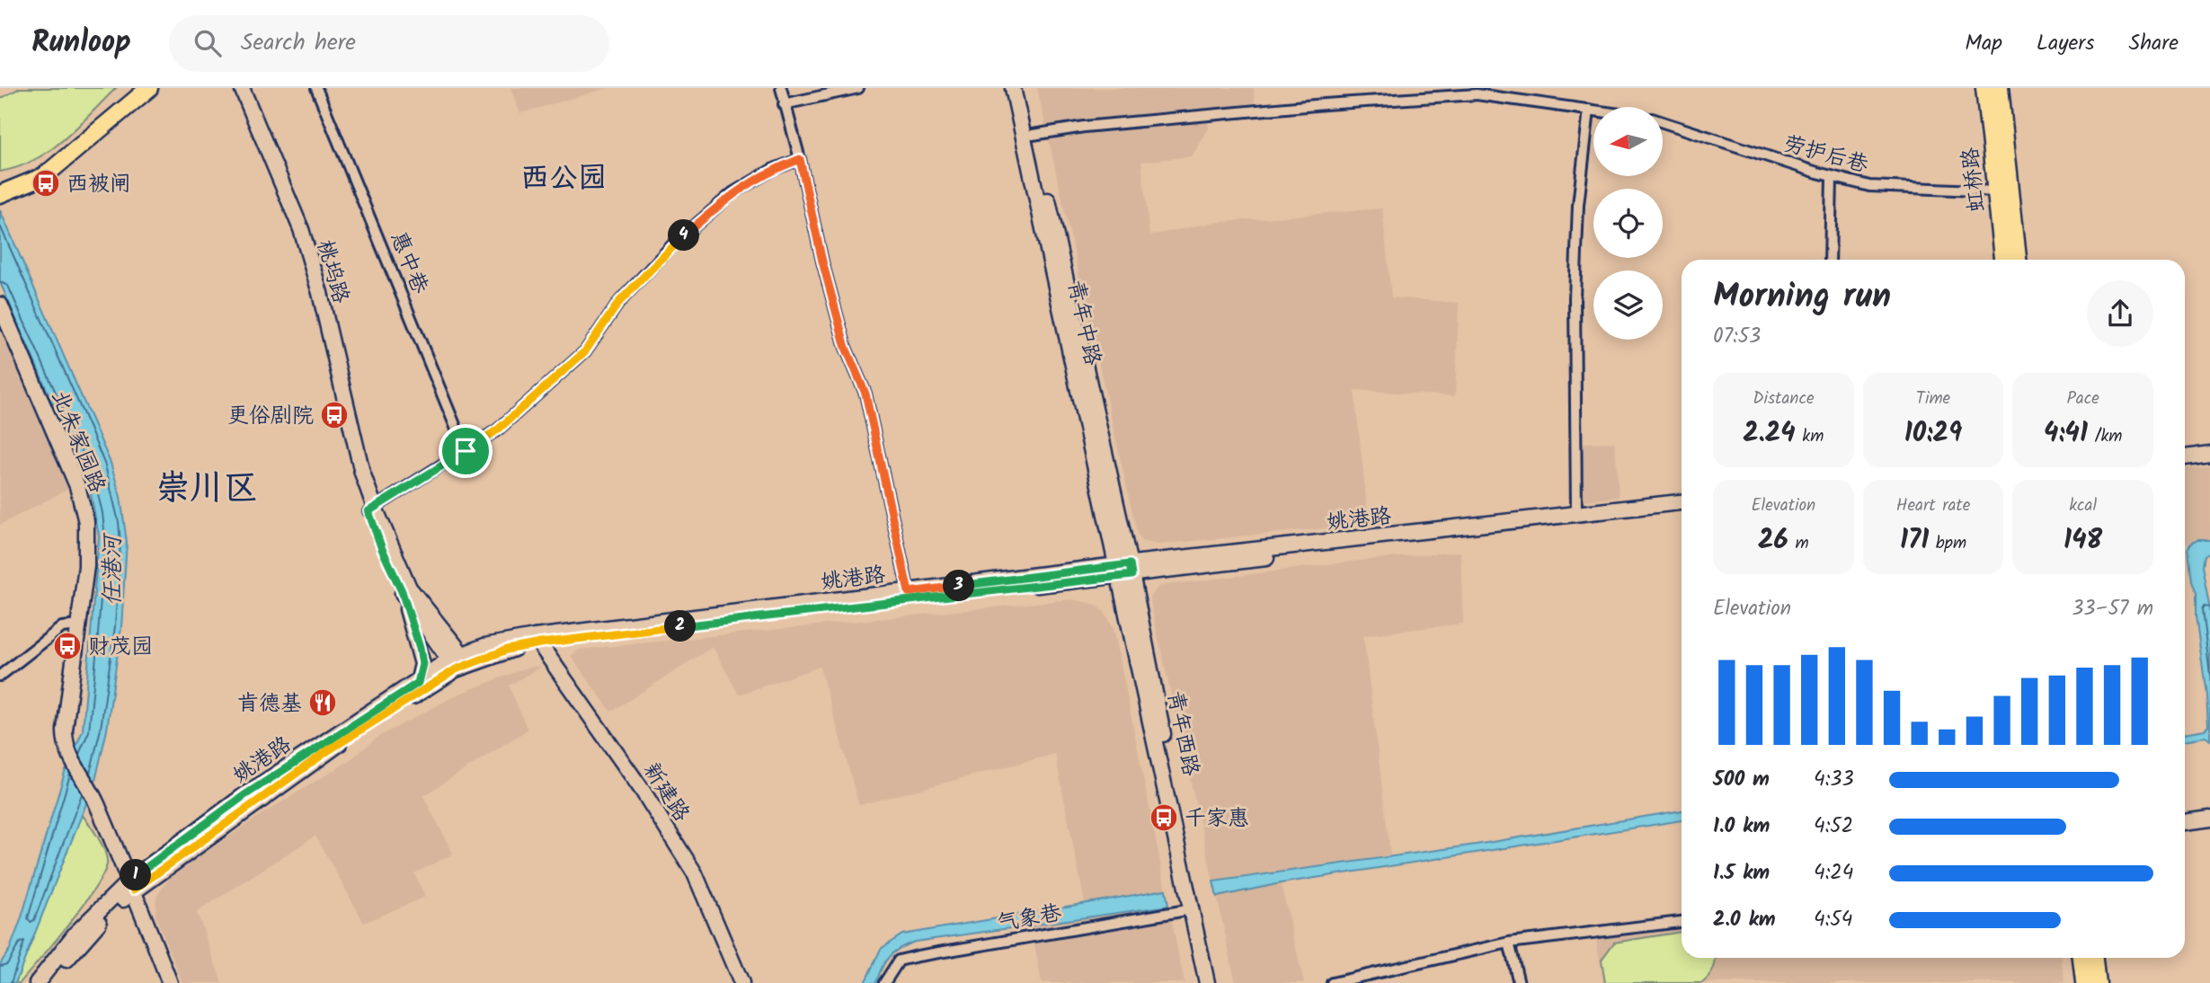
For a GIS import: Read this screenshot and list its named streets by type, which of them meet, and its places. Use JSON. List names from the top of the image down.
{
  "streets": {
    "main road": [
      "虹桥路",
      "桃坞路",
      "青年中路",
      "北朱家园路",
      "姚港路",
      "青年西路",
      "新建路"
    ],
    "street": ["劳护后巷", "惠中巷", "气象巷"]
  },
  "crossings": [
    ["劳护后巷", "虹桥路"],
    ["桃坞路", "姚港路"],
    ["青年中路", "姚港路"],
    ["青年中路", "青年西路"],
    ["北朱家园路", "姚港路"],
    ["姚港路", "青年西路"],
    ["姚港路", "新建路"],
    ["青年西路", "气象巷"]
  ],
  "districts": ["西公园", "崇川区"],
  "water": ["任港河"],
  "places": {
    "bus stop": [
      "西被闸",
      "更俗剧院",
      "财茂园",
      "千家惠"
    ],
    "restaurant": ["肯德基"]
  },
  "north": "left",
  "page": {
    "header": "Runloop",
    "search": "Search here",
    "nav": ["Map", "Layers", "Share"],
    "pins": [
      "4",
      "3",
      "2",
      "1"
    ],
    "heading": ["Morning run", "07:53"],
    "stats": [
      ["Distance", "2.24 km"],
      ["Time", "10:29"],
      ["Pace", "4:41 /km"],
      ["Elevation", "26 m"],
      ["Heart rate", "171 bpm"],
      ["kcal", "148"]
    ],
    "chart": ["Elevation", "33–57 m"],
    "list": [
      {
        "name": "500 m",
        "note": "4:33"
      },
      {
        "name": "1.0 km",
        "note": "4:52"
      },
      {
        "name": "1.5 km",
        "note": "4:24"
      },
      {
        "name": "2.0 km",
        "note": "4:54"
      }
    ]
  }
}
